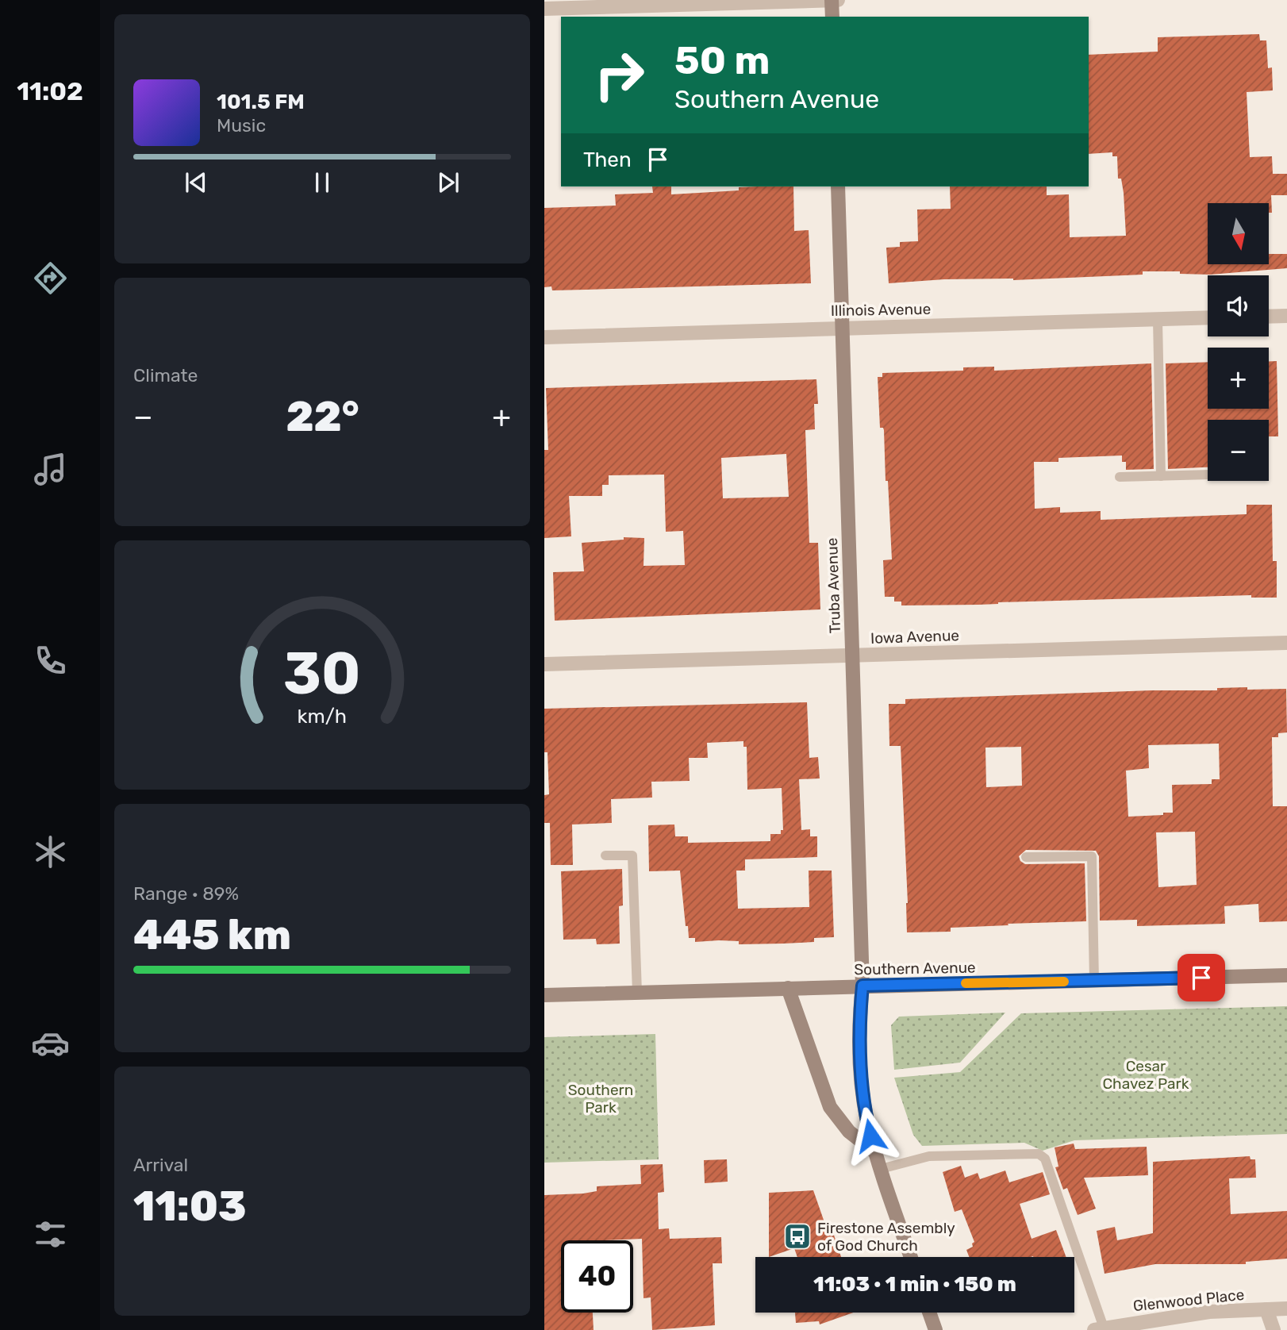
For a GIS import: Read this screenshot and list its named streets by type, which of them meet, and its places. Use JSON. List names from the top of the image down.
{
  "streets": {
    "street": [
      "Illinois Avenue",
      "Truba Avenue",
      "Iowa Avenue",
      "Southern Avenue",
      "Glenwood Place"
    ]
  },
  "crossings": [
    ["Illinois Avenue", "Truba Avenue"],
    ["Truba Avenue", "Iowa Avenue"],
    ["Truba Avenue", "Southern Avenue"]
  ],
  "parks": ["Cesar Chavez Park", "Southern Park"],
  "places": {
    "bus stop": ["Firestone Assembly of God Church"]
  },
  "north": "bottom",
  "page": {
    "tabs": "11:02",
    "turn": ["50 m", "Southern Avenue"],
    "song": ["101.5 FM", "Music"],
    "then": "Then",
    "map_buttons": ["+", "−"],
    "tile": [
      "Climate",
      ["Range · 89%", "445 km"],
      ["Arrival", "11:03"]
    ],
    "heat": ["−", "22°", "+"],
    "limit": "40",
    "trip": "11:03 · 1 min · 150 m",
    "gauge": ["30", "km/h"]
  }
}
